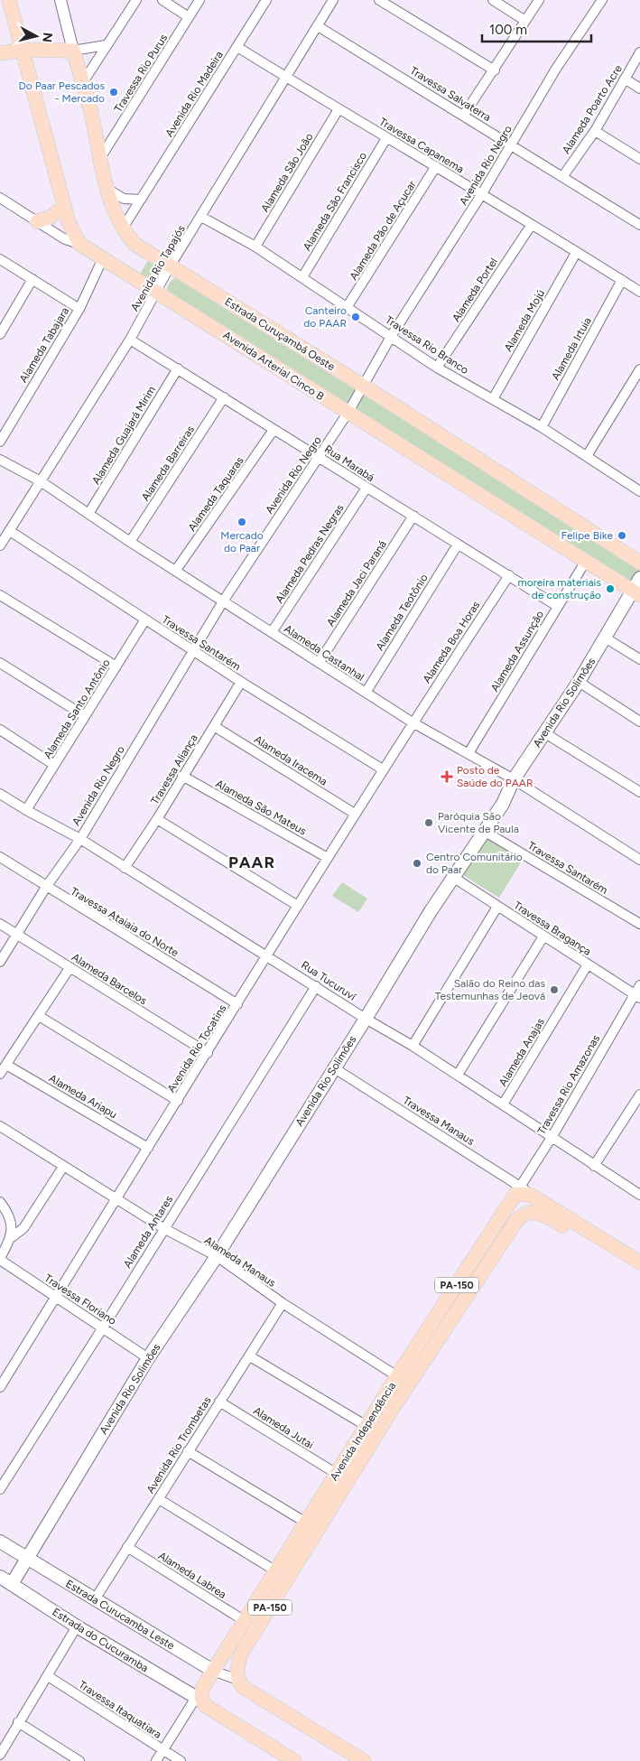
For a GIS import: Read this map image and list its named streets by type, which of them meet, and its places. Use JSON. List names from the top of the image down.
{
  "streets": {
    "main road": [
      "Estrada Curuçambá Oeste",
      "Avenida Arterial Cinco B",
      "Avenida Rio Solimões",
      "PA-150",
      "Avenida Independência",
      "Estrada Curucamba Leste",
      "Estrada do Cucuramba"
    ],
    "street": [
      "Travessa Rio Purus",
      "Avenida Rio Madeira",
      "Travessa Salvaterra",
      "Alameda Poarto Acre",
      "Travessa Capanema",
      "Avenida Rio Negro",
      "Alameda São João",
      "Alameda São Francisco",
      "Alameda Pão de Açucar",
      "Avenida Rio Tapajós",
      "Alameda Portel",
      "Alameda Mojú",
      "Alameda Tabajara",
      "Travessa Rio Branco",
      "Alameda Irtuia",
      "Alameda Guajará Mirim",
      "Alameda Barreiras",
      "Rua Marabá",
      "Alameda Taquaras",
      "Alameda Pedras Negras",
      "Alameda Jaci Paraná",
      "Alameda Teotônio",
      "Alameda Boa Horas",
      "Travessa Santarém",
      "Alameda Assunção",
      "Alameda Castanhal",
      "Alameda Santo Antônio",
      "Alameda Iracema",
      "Travessa Aliança",
      "Alameda São Mateus",
      "Travessa Ataiaia do Norte",
      "Travessa Bragança",
      "Alameda Barcelos",
      "Rua Tucuruví",
      "Avenida Rio Tocatins",
      "Alameda Anajas",
      "Travessa Rio Amazonas",
      "Alameda Ariapu",
      "Travessa Manaus",
      "Alameda Antares",
      "Alameda Manaus",
      "Travessa Floriano",
      "Alameda Jutai",
      "Avenida Rio Trombetas",
      "Alameda Labrea",
      "Travessa Itaquatiara"
    ]
  },
  "crossings": [
    ["Travessa Rio Purus", "Estrada Curuçambá Oeste"],
    ["Avenida Rio Madeira", "Travessa Capanema"],
    ["Avenida Rio Madeira", "Estrada Curuçambá Oeste"],
    ["Travessa Salvaterra", "Alameda Poarto Acre"],
    ["Travessa Salvaterra", "Avenida Rio Negro"],
    ["Travessa Salvaterra", "Avenida Rio Tapajós"],
    ["Travessa Capanema", "Avenida Rio Negro"],
    ["Travessa Capanema", "Alameda São João"],
    ["Travessa Capanema", "Alameda São Francisco"],
    ["Travessa Capanema", "Alameda Pão de Açucar"],
    ["Travessa Capanema", "Avenida Rio Tapajós"],
    ["Travessa Capanema", "Alameda Portel"],
    ["Travessa Capanema", "Alameda Mojú"],
    ["Travessa Capanema", "Alameda Irtuia"],
    ["Avenida Rio Negro", "Estrada Curuçambá Oeste"],
    ["Avenida Rio Negro", "Travessa Rio Branco"],
    ["Avenida Rio Negro", "Avenida Arterial Cinco B"],
    ["Avenida Rio Negro", "Rua Marabá"],
    ["Avenida Rio Negro", "Travessa Santarém"],
    ["Avenida Rio Negro", "Alameda Castanhal"],
    ["Avenida Rio Negro", "Travessa Ataiaia do Norte"],
    ["Avenida Rio Negro", "Alameda Barcelos"],
    ["Avenida Rio Negro", "Rua Tucuruví"],
    ["Alameda São João", "Travessa Rio Branco"],
    ["Alameda São Francisco", "Travessa Rio Branco"],
    ["Alameda Pão de Açucar", "Travessa Rio Branco"],
    ["Avenida Rio Tapajós", "Estrada Curuçambá Oeste"],
    ["Avenida Rio Tapajós", "Travessa Rio Branco"],
    ["Avenida Rio Tapajós", "Avenida Arterial Cinco B"],
    ["Avenida Rio Tapajós", "Rua Marabá"],
    ["Avenida Rio Tapajós", "Travessa Santarém"],
    ["Avenida Rio Tapajós", "Alameda Castanhal"],
    ["Alameda Portel", "Travessa Rio Branco"],
    ["Alameda Mojú", "Travessa Rio Branco"],
    ["Alameda Tabajara", "Avenida Arterial Cinco B"],
    ["Travessa Rio Branco", "Alameda Irtuia"],
    ["Avenida Arterial Cinco B", "Alameda Assunção"],
    ["Avenida Arterial Cinco B", "Avenida Rio Solimões"],
    ["Alameda Guajará Mirim", "Rua Marabá"],
    ["Alameda Guajará Mirim", "Alameda Castanhal"],
    ["Alameda Barreiras", "Rua Marabá"],
    ["Alameda Barreiras", "Alameda Castanhal"],
    ["Rua Marabá", "Alameda Taquaras"],
    ["Rua Marabá", "Alameda Pedras Negras"],
    ["Rua Marabá", "Alameda Jaci Paraná"],
    ["Rua Marabá", "Alameda Teotônio"],
    ["Rua Marabá", "Alameda Boa Horas"],
    ["Rua Marabá", "Alameda Assunção"],
    ["Alameda Taquaras", "Alameda Castanhal"],
    ["Alameda Pedras Negras", "Alameda Castanhal"],
    ["Alameda Jaci Paraná", "Alameda Castanhal"],
    ["Alameda Teotônio", "Alameda Castanhal"],
    ["Alameda Boa Horas", "Alameda Castanhal"],
    ["Alameda Boa Horas", "Avenida Rio Tocatins"],
    ["Travessa Santarém", "Avenida Rio Solimões"],
    ["Travessa Santarém", "Alameda Santo Antônio"],
    ["Travessa Santarém", "Travessa Aliança"],
    ["Travessa Santarém", "Avenida Rio Tocatins"],
    ["Alameda Assunção", "Alameda Castanhal"],
    ["Alameda Castanhal", "Avenida Rio Solimões"],
    ["Alameda Castanhal", "Avenida Rio Tocatins"],
    ["Avenida Rio Solimões", "Travessa Bragança"],
    ["Avenida Rio Solimões", "Rua Tucuruví"],
    ["Avenida Rio Solimões", "Travessa Manaus"],
    ["Avenida Rio Solimões", "Alameda Manaus"],
    ["Avenida Rio Solimões", "Travessa Floriano"],
    ["Avenida Rio Solimões", "Estrada Curucamba Leste"],
    ["Avenida Rio Solimões", "Estrada do Cucuramba"],
    ["Alameda Santo Antônio", "Rua Tucuruví"],
    ["Alameda Iracema", "Travessa Aliança"],
    ["Alameda Iracema", "Avenida Rio Tocatins"],
    ["Travessa Aliança", "Alameda São Mateus"],
    ["Travessa Aliança", "Rua Tucuruví"],
    ["Alameda São Mateus", "Avenida Rio Tocatins"],
    ["Travessa Ataiaia do Norte", "Avenida Rio Tocatins"],
    ["Travessa Bragança", "Alameda Anajas"],
    ["Travessa Bragança", "Travessa Rio Amazonas"],
    ["Alameda Barcelos", "Avenida Rio Tocatins"],
    ["Rua Tucuruví", "Avenida Rio Tocatins"],
    ["Rua Tucuruví", "Alameda Anajas"],
    ["Rua Tucuruví", "Travessa Rio Amazonas"],
    ["Rua Tucuruví", "Alameda Antares"],
    ["Avenida Rio Tocatins", "Alameda Ariapu"],
    ["Avenida Rio Tocatins", "Alameda Manaus"],
    ["Avenida Rio Tocatins", "Travessa Floriano"],
    ["Travessa Rio Amazonas", "Travessa Manaus"],
    ["Travessa Rio Amazonas", "Avenida Independência"],
    ["Travessa Manaus", "Avenida Independência"],
    ["Alameda Antares", "Alameda Manaus"],
    ["Alameda Antares", "Travessa Floriano"],
    ["Alameda Manaus", "Avenida Independência"],
    ["Alameda Manaus", "Avenida Rio Trombetas"],
    ["Alameda Jutai", "Avenida Independência"],
    ["Alameda Jutai", "Avenida Rio Trombetas"],
    ["Avenida Independência", "Alameda Labrea"],
    ["Avenida Independência", "Estrada Curucamba Leste"],
    ["Avenida Independência", "Estrada do Cucuramba"],
    ["Avenida Rio Trombetas", "Alameda Labrea"],
    ["Avenida Rio Trombetas", "Estrada Curucamba Leste"]
  ],
  "districts": ["PAAR"],
  "places": {
    "other": [
      "Do Paar Pescados - Mercado",
      "Canteiro do PAAR",
      "Mercado do Paar",
      "Felipe Bike",
      "moreira materiais de construção",
      "Paróquia São Vicente de Paula",
      "Centro Comunitário do Paar",
      "Salão do Reino das Testemunhas de Jeová"
    ],
    "health": ["Posto de Saúde do PAAR"]
  },
  "scale_bar": "100 m",
  "north": "right"
}
